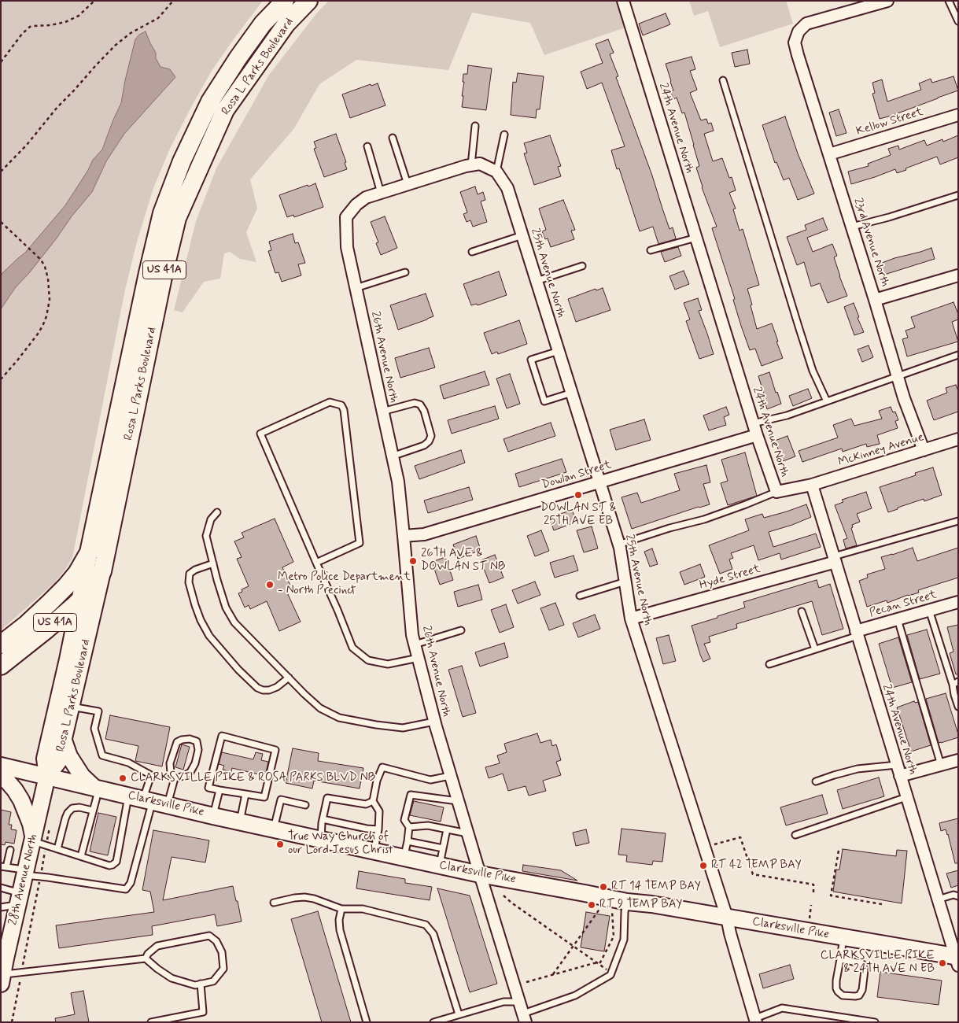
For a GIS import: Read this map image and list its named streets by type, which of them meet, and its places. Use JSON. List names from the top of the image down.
{
  "streets": {
    "main road": [
      "Rosa L Parks Boulevard",
      "US 41A",
      "Clarksville Pike",
      "28th Avenue North"
    ],
    "street": [
      "Kellow Street",
      "24th Avenue North",
      "23rd Avenue North",
      "25th Avenue North",
      "26th Avenue North",
      "McKinney Avenue",
      "Dowlan Street",
      "Hyde Street",
      "Pecan Street"
    ]
  },
  "crossings": [
    ["Rosa L Parks Boulevard", "US 41A"],
    ["Rosa L Parks Boulevard", "Clarksville Pike"],
    ["Rosa L Parks Boulevard", "28th Avenue North"],
    ["Kellow Street", "23rd Avenue North"],
    ["24th Avenue North", "McKinney Avenue"],
    ["24th Avenue North", "Dowlan Street"],
    ["24th Avenue North", "Hyde Street"],
    ["24th Avenue North", "Pecan Street"],
    ["24th Avenue North", "Clarksville Pike"],
    ["23rd Avenue North", "McKinney Avenue"],
    ["25th Avenue North", "Dowlan Street"],
    ["25th Avenue North", "Hyde Street"],
    ["25th Avenue North", "Clarksville Pike"],
    ["26th Avenue North", "Dowlan Street"],
    ["26th Avenue North", "Clarksville Pike"],
    ["Clarksville Pike", "28th Avenue North"]
  ],
  "places": [
    "DOWLAN ST & 25TH AVE EB",
    "26TH AVE & DOWLAN ST NB",
    "Metro Police Department - North Precinct",
    "CLARKSVILLE PIKE & ROSA PARKS BLVD NB",
    "True Way Church of our Lord Jesus Christ",
    "RT 42 TEMP BAY",
    "RT 14 TEMP BAY",
    "RT 9 TEMP BAY",
    "CLARKSVILLE PIKE & 24TH AVE N EB"
  ]
}
